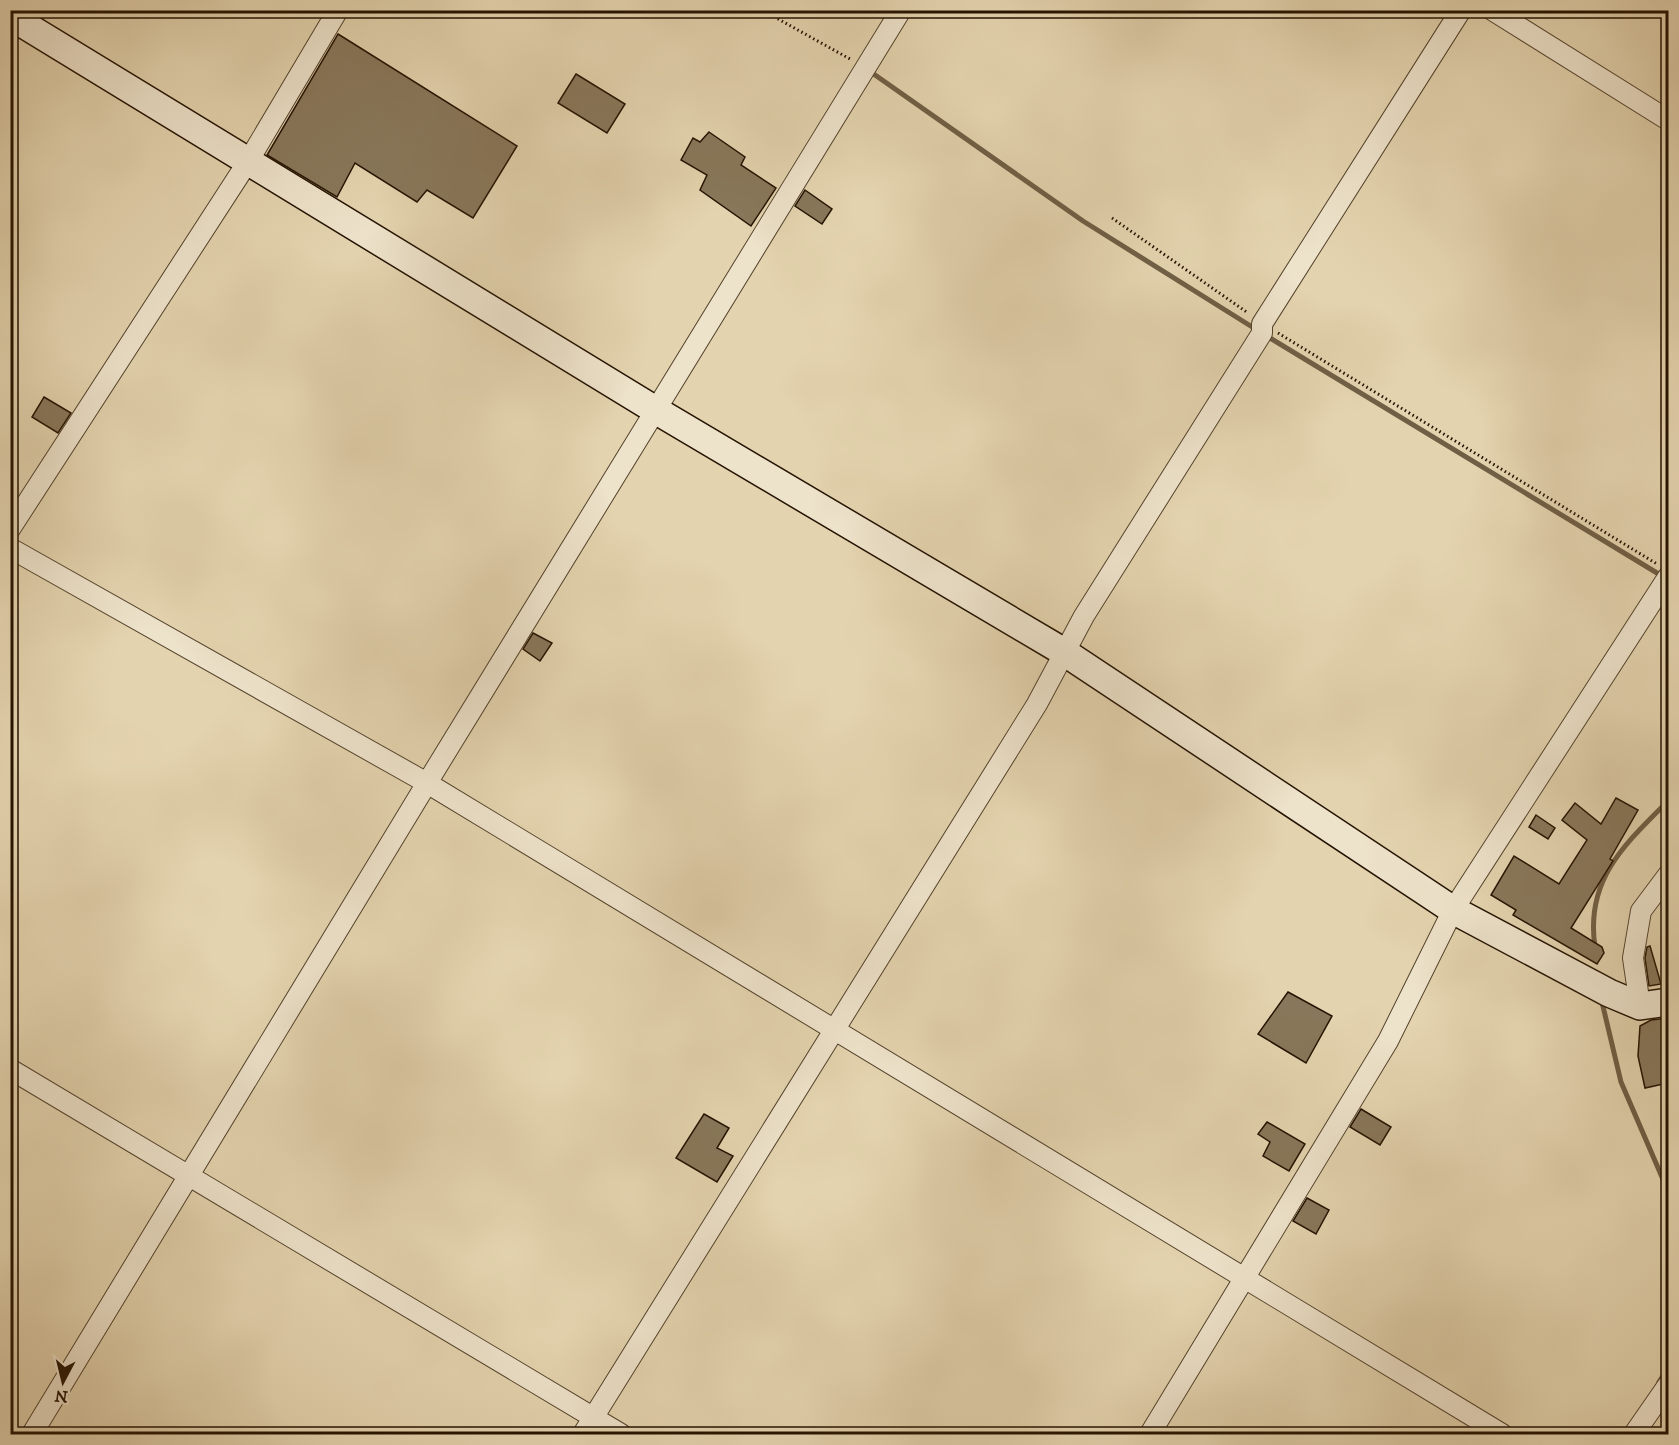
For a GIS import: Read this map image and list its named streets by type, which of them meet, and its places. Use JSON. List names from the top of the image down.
{
  "north": "bottom"
}
